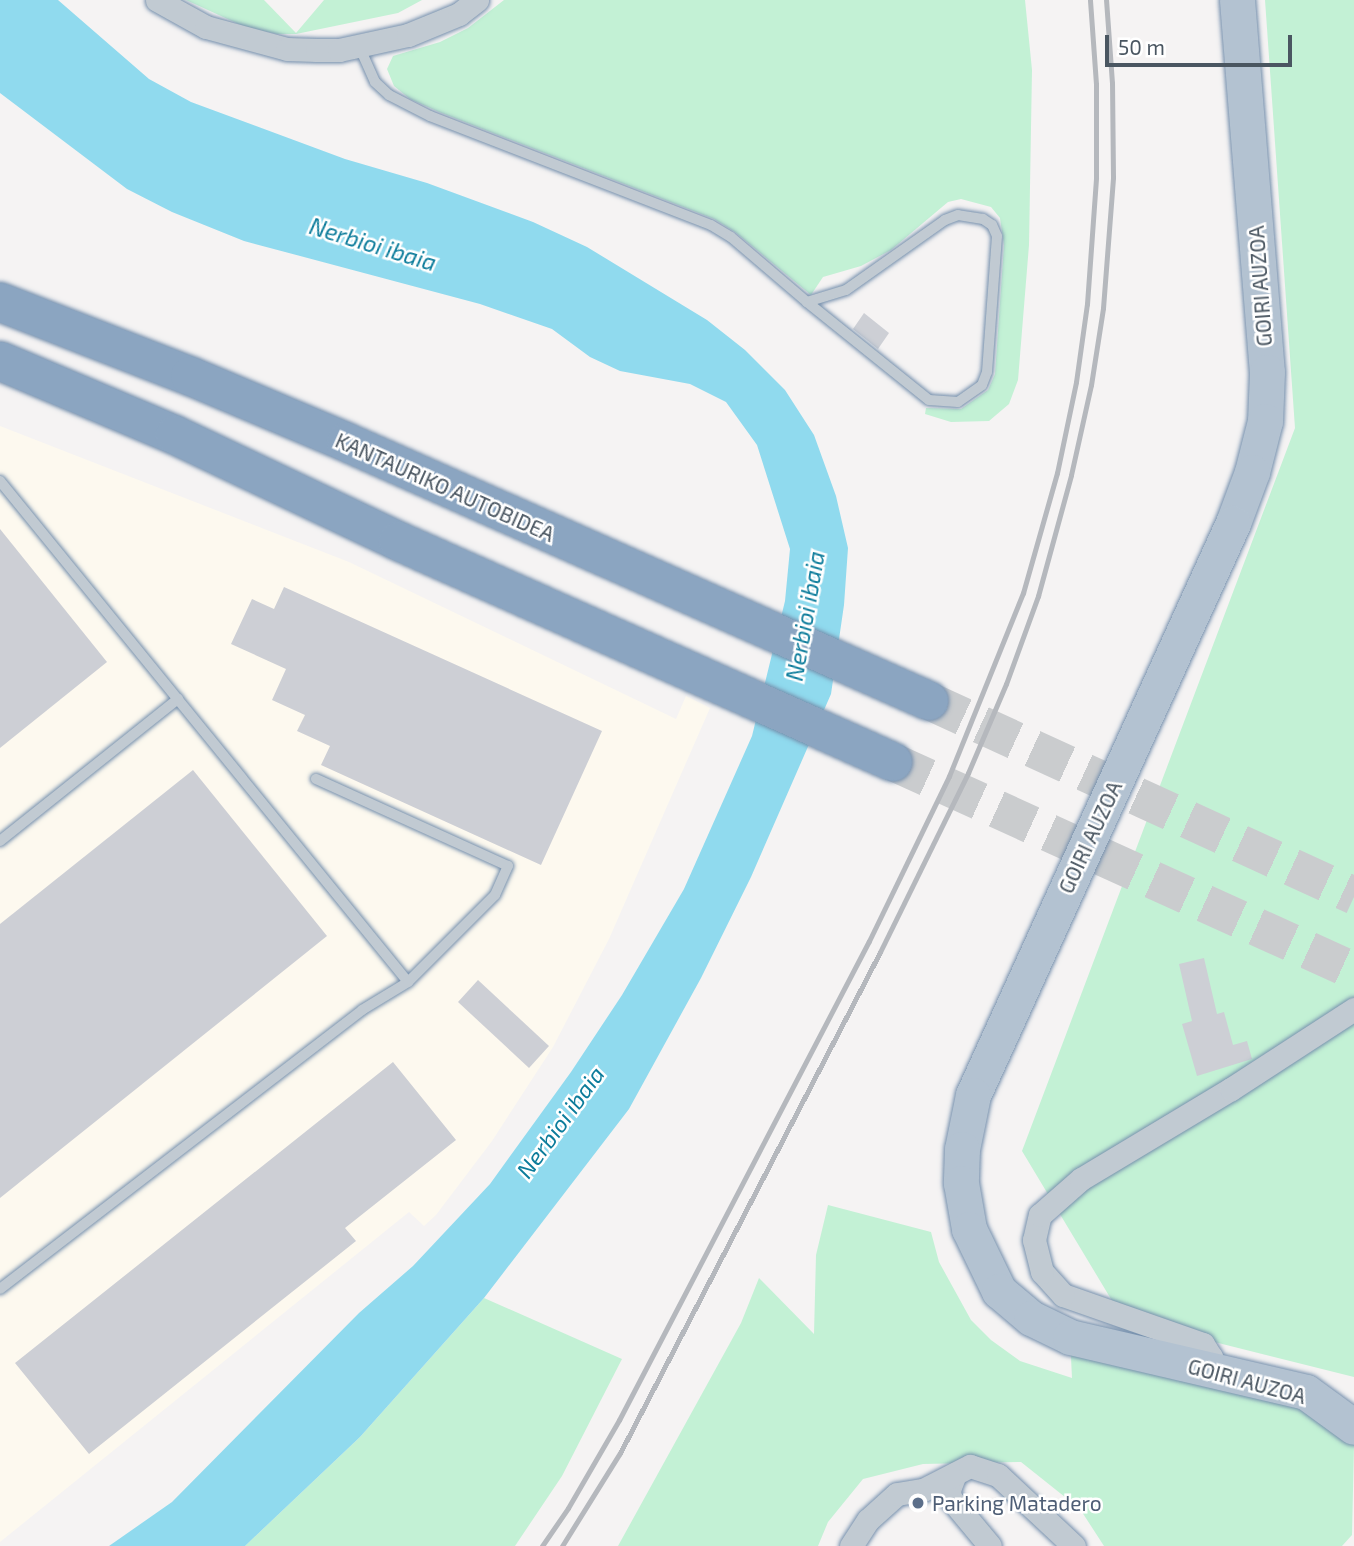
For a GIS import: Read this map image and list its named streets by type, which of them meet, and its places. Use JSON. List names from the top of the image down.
{
  "streets": {
    "highway": ["KANTAURIKO AUTOBIDEA"],
    "main road": ["GOIRI AUZOA"]
  },
  "water": ["Nerbioi ibaia"],
  "places": ["Parking Matadero"],
  "scale_bar": "50 m"
}
